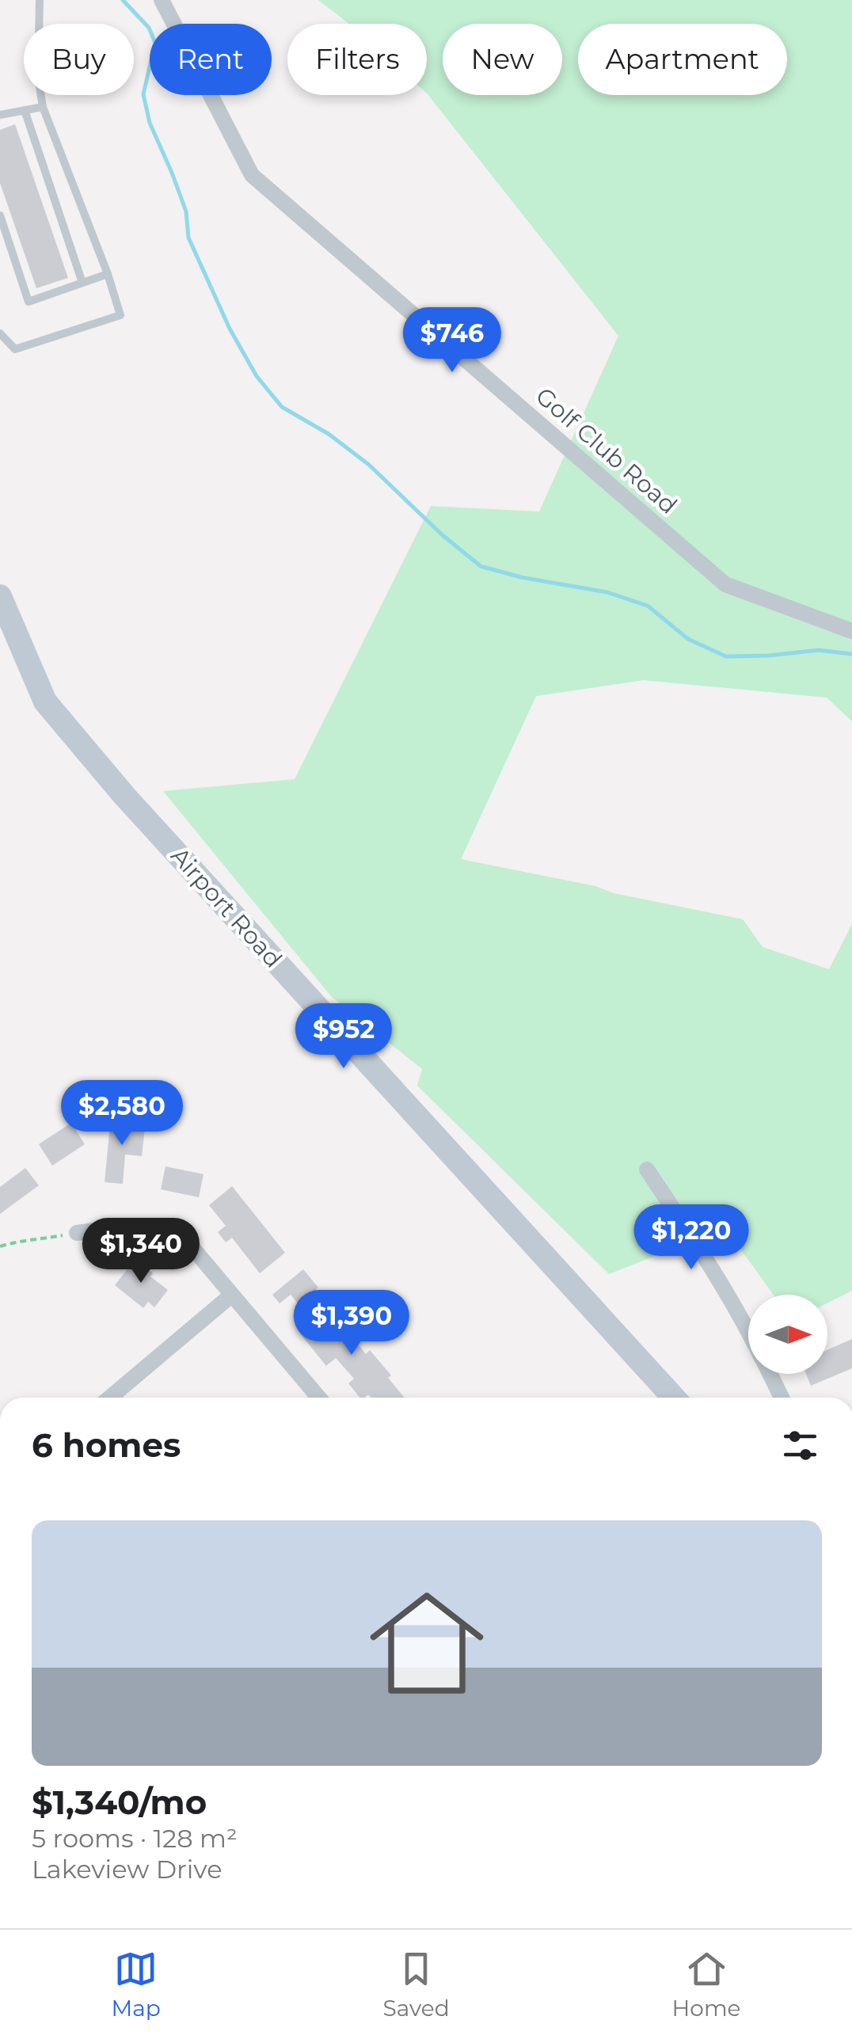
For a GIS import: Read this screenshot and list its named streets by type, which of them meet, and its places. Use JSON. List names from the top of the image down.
{
  "streets": {
    "main road": ["Airport Road"],
    "street": ["Golf Club Road"]
  },
  "north": "right",
  "page": {
    "chip": [
      "Buy",
      "Rent",
      "Filters",
      "New",
      "Apartment"
    ],
    "price": [
      "$746",
      "$952",
      "$2,580",
      "$1,220",
      "$1,340",
      "$1,390"
    ],
    "heading": "6 homes",
    "list": [
      {
        "name": "$1,340/mo",
        "note": "5 rooms · 128 m² · Lakeview Drive"
      }
    ],
    "tabs": ["Map", "Saved", "Home"]
  }
}
